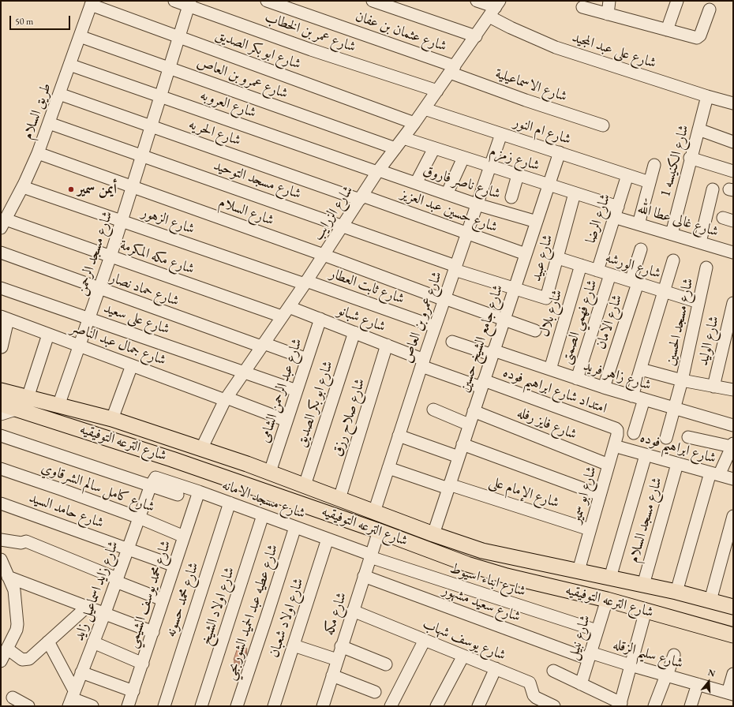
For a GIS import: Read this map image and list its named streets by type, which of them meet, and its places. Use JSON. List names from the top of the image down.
{
  "streets": {
    "main road": ["شارع الترعه التوفيقيه"],
    "street": [
      "شارع عثمان بن عفان",
      "شارع عمر بن الخطاب",
      "شارع ابو بكر الصديق",
      "شارع على عبد المجيد",
      "شارع عمرو بن العاص",
      "شارع الاسماعيلية",
      "شارع العروبه",
      "طريق السلام",
      "شارع ام النور",
      "شارع الحريه",
      "شارع زمزم",
      "شارع الكنيسه 1",
      "شارع مسجد التوحيد",
      "شارع ناصر فاروق",
      "شارع حسين عبد العزيز",
      "شارع السلام",
      "شارع الزرايب",
      "شارع الرضا",
      "شارع غالى عطا الله",
      "شارع الزهور",
      "شارع مسجد الرحمن",
      "شارع مكه المكرمة",
      "شارع عبيد",
      "شارع الورشه",
      "شارع ثابت العطار",
      "شارع حماد نصار",
      "شارع بلال",
      "شارع على سعيد",
      "شارع شبانو",
      "شارع فهمي الصمتى",
      "شارع الامان",
      "شارع مسجد الحسين",
      "شارع جامع الشيخ حسين",
      "شارع الوليد",
      "شارع جمال عبد الناصر",
      "شارع زاهر فريد",
      "شارع عبد الرحمن الشامى",
      "امتداد شارع ابراهيم فوده",
      "شارع صلاح رزق",
      "شارع فايز رفله",
      "شارع ابراهيم فوده",
      "شارع كامل سالم الشرقاوي",
      "شارع الإمام على",
      "شارع ابو سمير",
      "شارع مسجد الامانه",
      "شارع حامد السيد",
      "شارع مسجد السلام",
      "شارع ابناء اسيوط",
      "شارع زايد اسماعيل زايد",
      "شارع محمد يوسف الشيمي",
      "شارع محمد حسونه",
      "شارع سعيد مشهور",
      "شارع اولاد الشيخ",
      "شارع عطيه عبد الحميد الشوربجي",
      "شارع مكه",
      "شارع اولاد شعبان",
      "شارع نبيل",
      "شارع يوسف شهاب",
      "شارع سليم الزقله"
    ]
  },
  "crossings": [
    ["شارع عثمان بن عفان", "شارع الاسماعيلية"],
    ["شارع عثمان بن عفان", "شارع الزرايب"],
    ["شارع عمر بن الخطاب", "شارع الزرايب"],
    ["شارع عمر بن الخطاب", "شارع مسجد الرحمن"],
    ["شارع ابو بكر الصديق", "طريق السلام"],
    ["شارع ابو بكر الصديق", "شارع الزرايب"],
    ["شارع ابو بكر الصديق", "شارع مسجد الرحمن"],
    ["شارع ابو بكر الصديق", "شارع شبانو"],
    ["شارع ابو بكر الصديق", "شارع الترعه التوفيقيه"],
    ["شارع على عبد المجيد", "شارع الكنيسه 1"],
    ["شارع على عبد المجيد", "شارع الزرايب"],
    ["شارع عمرو بن العاص", "طريق السلام"],
    ["شارع عمرو بن العاص", "شارع ام النور"],
    ["شارع عمرو بن العاص", "شارع زمزم"],
    ["شارع عمرو بن العاص", "شارع مسجد التوحيد"],
    ["شارع عمرو بن العاص", "شارع ناصر فاروق"],
    ["شارع عمرو بن العاص", "شارع حسين عبد العزيز"],
    ["شارع عمرو بن العاص", "شارع السلام"],
    ["شارع عمرو بن العاص", "شارع الزرايب"],
    ["شارع عمرو بن العاص", "شارع مسجد الرحمن"],
    ["شارع عمرو بن العاص", "شارع ثابت العطار"],
    ["شارع عمرو بن العاص", "شارع شبانو"],
    ["شارع عمرو بن العاص", "شارع الترعه التوفيقيه"],
    ["شارع عمرو بن العاص", "شارع الإمام على"],
    ["شارع الاسماعيلية", "شارع الزرايب"],
    ["شارع العروبه", "طريق السلام"],
    ["شارع العروبه", "شارع ناصر فاروق"],
    ["شارع العروبه", "شارع الزرايب"],
    ["شارع العروبه", "شارع مسجد الرحمن"],
    ["طريق السلام", "شارع الحريه"],
    ["طريق السلام", "شارع مسجد التوحيد"],
    ["طريق السلام", "شارع السلام"],
    ["طريق السلام", "شارع الزهور"],
    ["طريق السلام", "شارع مكه المكرمة"],
    ["شارع ام النور", "شارع الزرايب"],
    ["شارع ام النور", "شارع الرضا"],
    ["شارع ام النور", "شارع جامع الشيخ حسين"],
    ["شارع الحريه", "شارع حسين عبد العزيز"],
    ["شارع الحريه", "شارع الزرايب"],
    ["شارع الحريه", "شارع مسجد الرحمن"],
    ["شارع زمزم", "شارع الزرايب"],
    ["شارع زمزم", "شارع الرضا"],
    ["شارع زمزم", "شارع غالى عطا الله"],
    ["شارع زمزم", "شارع عبيد"],
    ["شارع زمزم", "شارع جامع الشيخ حسين"],
    ["شارع الكنيسه 1", "شارع غالى عطا الله"],
    ["شارع مسجد التوحيد", "شارع الزرايب"],
    ["شارع مسجد التوحيد", "شارع مسجد الرحمن"],
    ["شارع مسجد التوحيد", "شارع عبيد"],
    ["شارع مسجد التوحيد", "شارع جامع الشيخ حسين"],
    ["شارع ناصر فاروق", "شارع الزرايب"],
    ["شارع ناصر فاروق", "شارع جامع الشيخ حسين"],
    ["شارع حسين عبد العزيز", "شارع الزرايب"],
    ["شارع حسين عبد العزيز", "شارع جامع الشيخ حسين"],
    ["شارع السلام", "شارع الزرايب"],
    ["شارع السلام", "شارع مسجد الرحمن"],
    ["شارع الزرايب", "شارع الزهور"],
    ["شارع الزرايب", "شارع مكه المكرمة"],
    ["شارع الزرايب", "شارع ثابت العطار"],
    ["شارع الزرايب", "شارع حماد نصار"],
    ["شارع الزرايب", "شارع على سعيد"],
    ["شارع الزرايب", "شارع شبانو"],
    ["شارع الزرايب", "شارع جمال عبد الناصر"],
    ["شارع الزرايب", "شارع الترعه التوفيقيه"],
    ["شارع الرضا", "شارع غالى عطا الله"],
    ["شارع الرضا", "شارع الورشه"],
    ["شارع الزهور", "شارع مسجد الرحمن"],
    ["شارع الزهور", "شارع ثابت العطار"],
    ["شارع مسجد الرحمن", "شارع مكه المكرمة"],
    ["شارع مسجد الرحمن", "شارع حماد نصار"],
    ["شارع مسجد الرحمن", "شارع على سعيد"],
    ["شارع مسجد الرحمن", "شارع جمال عبد الناصر"],
    ["شارع مسجد الرحمن", "شارع الترعه التوفيقيه"],
    ["شارع مكه المكرمة", "شارع شبانو"],
    ["شارع عبيد", "شارع الورشه"],
    ["شارع عبيد", "شارع جامع الشيخ حسين"],
    ["شارع الورشه", "شارع بلال"],
    ["شارع الورشه", "شارع فهمي الصمتى"],
    ["شارع الورشه", "شارع الامان"],
    ["شارع الورشه", "شارع مسجد الحسين"],
    ["شارع حماد نصار", "شارع عبد الرحمن الشامى"],
    ["شارع بلال", "شارع زاهر فريد"],
    ["شارع على سعيد", "شارع عبد الرحمن الشامى"],
    ["شارع شبانو", "شارع جامع الشيخ حسين"],
    ["شارع شبانو", "شارع عبد الرحمن الشامى"],
    ["شارع شبانو", "امتداد شارع ابراهيم فوده"],
    ["شارع شبانو", "شارع صلاح رزق"],
    ["شارع فهمي الصمتى", "شارع زاهر فريد"],
    ["شارع الامان", "شارع زاهر فريد"],
    ["شارع مسجد الحسين", "شارع زاهر فريد"],
    ["شارع جامع الشيخ حسين", "شارع زاهر فريد"],
    ["شارع جامع الشيخ حسين", "امتداد شارع ابراهيم فوده"],
    ["شارع جامع الشيخ حسين", "شارع فايز رفله"],
    ["شارع جامع الشيخ حسين", "شارع الترعه التوفيقيه"],
    ["شارع جامع الشيخ حسين", "شارع الإمام على"],
    ["شارع جمال عبد الناصر", "شارع عبد الرحمن الشامى"],
    ["شارع عبد الرحمن الشامى", "شارع الترعه التوفيقيه"],
    ["امتداد شارع ابراهيم فوده", "شارع ابو سمير"],
    ["شارع صلاح رزق", "شارع الترعه التوفيقيه"],
    ["شارع فايز رفله", "شارع ابو سمير"],
    ["شارع الترعه التوفيقيه", "شارع ابو سمير"],
    ["شارع الترعه التوفيقيه", "شارع مسجد السلام"],
    ["شارع الترعه التوفيقيه", "شارع مكه"],
    ["شارع الترعه التوفيقيه", "شارع نبيل"],
    ["شارع ابراهيم فوده", "شارع ابو سمير"],
    ["شارع ابراهيم فوده", "شارع مسجد السلام"],
    ["شارع كامل سالم الشرقاوي", "شارع زايد اسماعيل زايد"],
    ["شارع كامل سالم الشرقاوي", "شارع محمد يوسف الشيمي"],
    ["شارع الإمام على", "شارع ابو سمير"],
    ["شارع مسجد الامانه", "شارع ابناء اسيوط"],
    ["شارع مسجد الامانه", "شارع زايد اسماعيل زايد"],
    ["شارع مسجد الامانه", "شارع محمد يوسف الشيمي"],
    ["شارع مسجد الامانه", "شارع محمد حسونه"],
    ["شارع مسجد الامانه", "شارع اولاد الشيخ"],
    ["شارع مسجد الامانه", "شارع عطيه عبد الحميد الشوربجي"],
    ["شارع مسجد الامانه", "شارع مكه"],
    ["شارع مسجد الامانه", "شارع اولاد شعبان"],
    ["شارع حامد السيد", "شارع زايد اسماعيل زايد"],
    ["شارع حامد السيد", "شارع محمد يوسف الشيمي"],
    ["شارع ابناء اسيوط", "شارع مكه"],
    ["شارع ابناء اسيوط", "شارع نبيل"],
    ["شارع سعيد مشهور", "شارع مكه"],
    ["شارع سعيد مشهور", "شارع نبيل"],
    ["شارع سعيد مشهور", "شارع سليم الزقله"],
    ["شارع مكه", "شارع يوسف شهاب"],
    ["شارع نبيل", "شارع سليم الزقله"]
  ],
  "places": ["أيمن سمير"],
  "scale_bar": "50 m",
  "north": "top"
}
